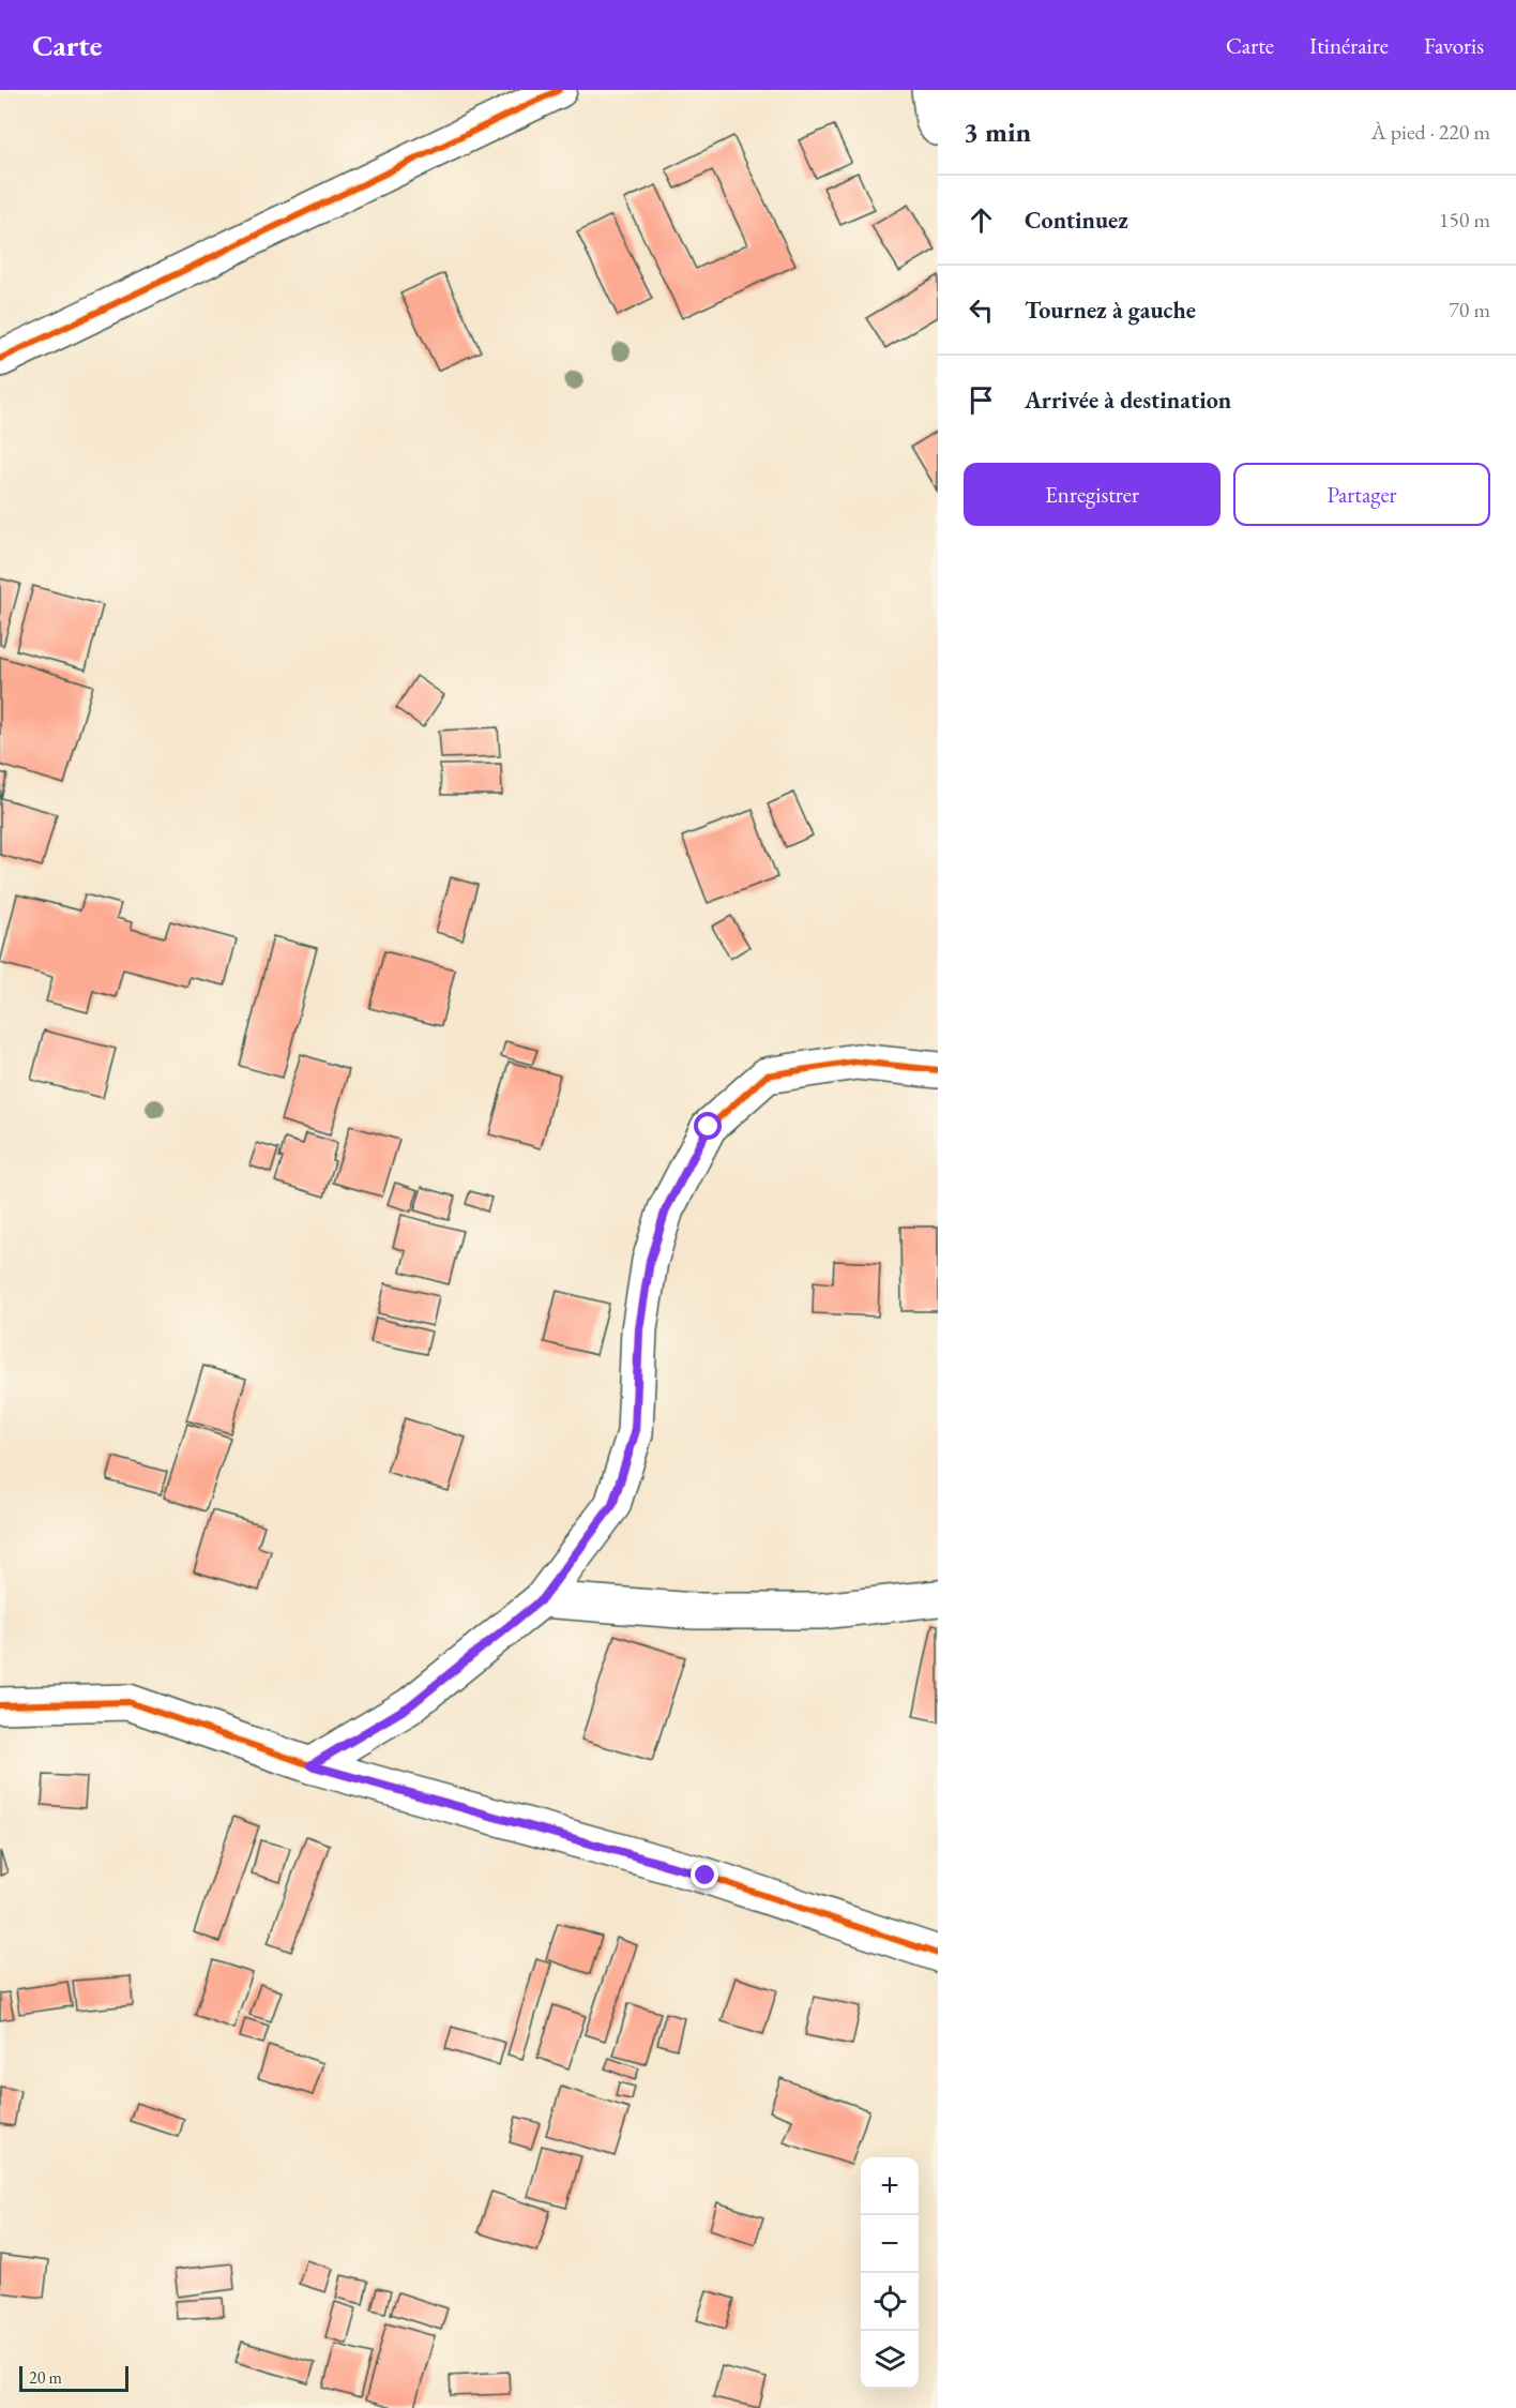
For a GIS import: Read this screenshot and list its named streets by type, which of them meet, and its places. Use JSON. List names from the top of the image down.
{
  "scale_bar": "20 m",
  "page": {
    "header": "Carte",
    "nav": ["Carte", "Itinéraire", "Favoris"],
    "heading": ["3 min", "À pied · 220 m"],
    "list": [
      ["Continuez", "150 m"],
      ["Tournez à gauche", "70 m"],
      "Arrivée à destination"
    ],
    "buttons": ["Enregistrer", "Partager"],
    "map_buttons": ["+", "−"],
    "scale": "20 m"
  }
}
